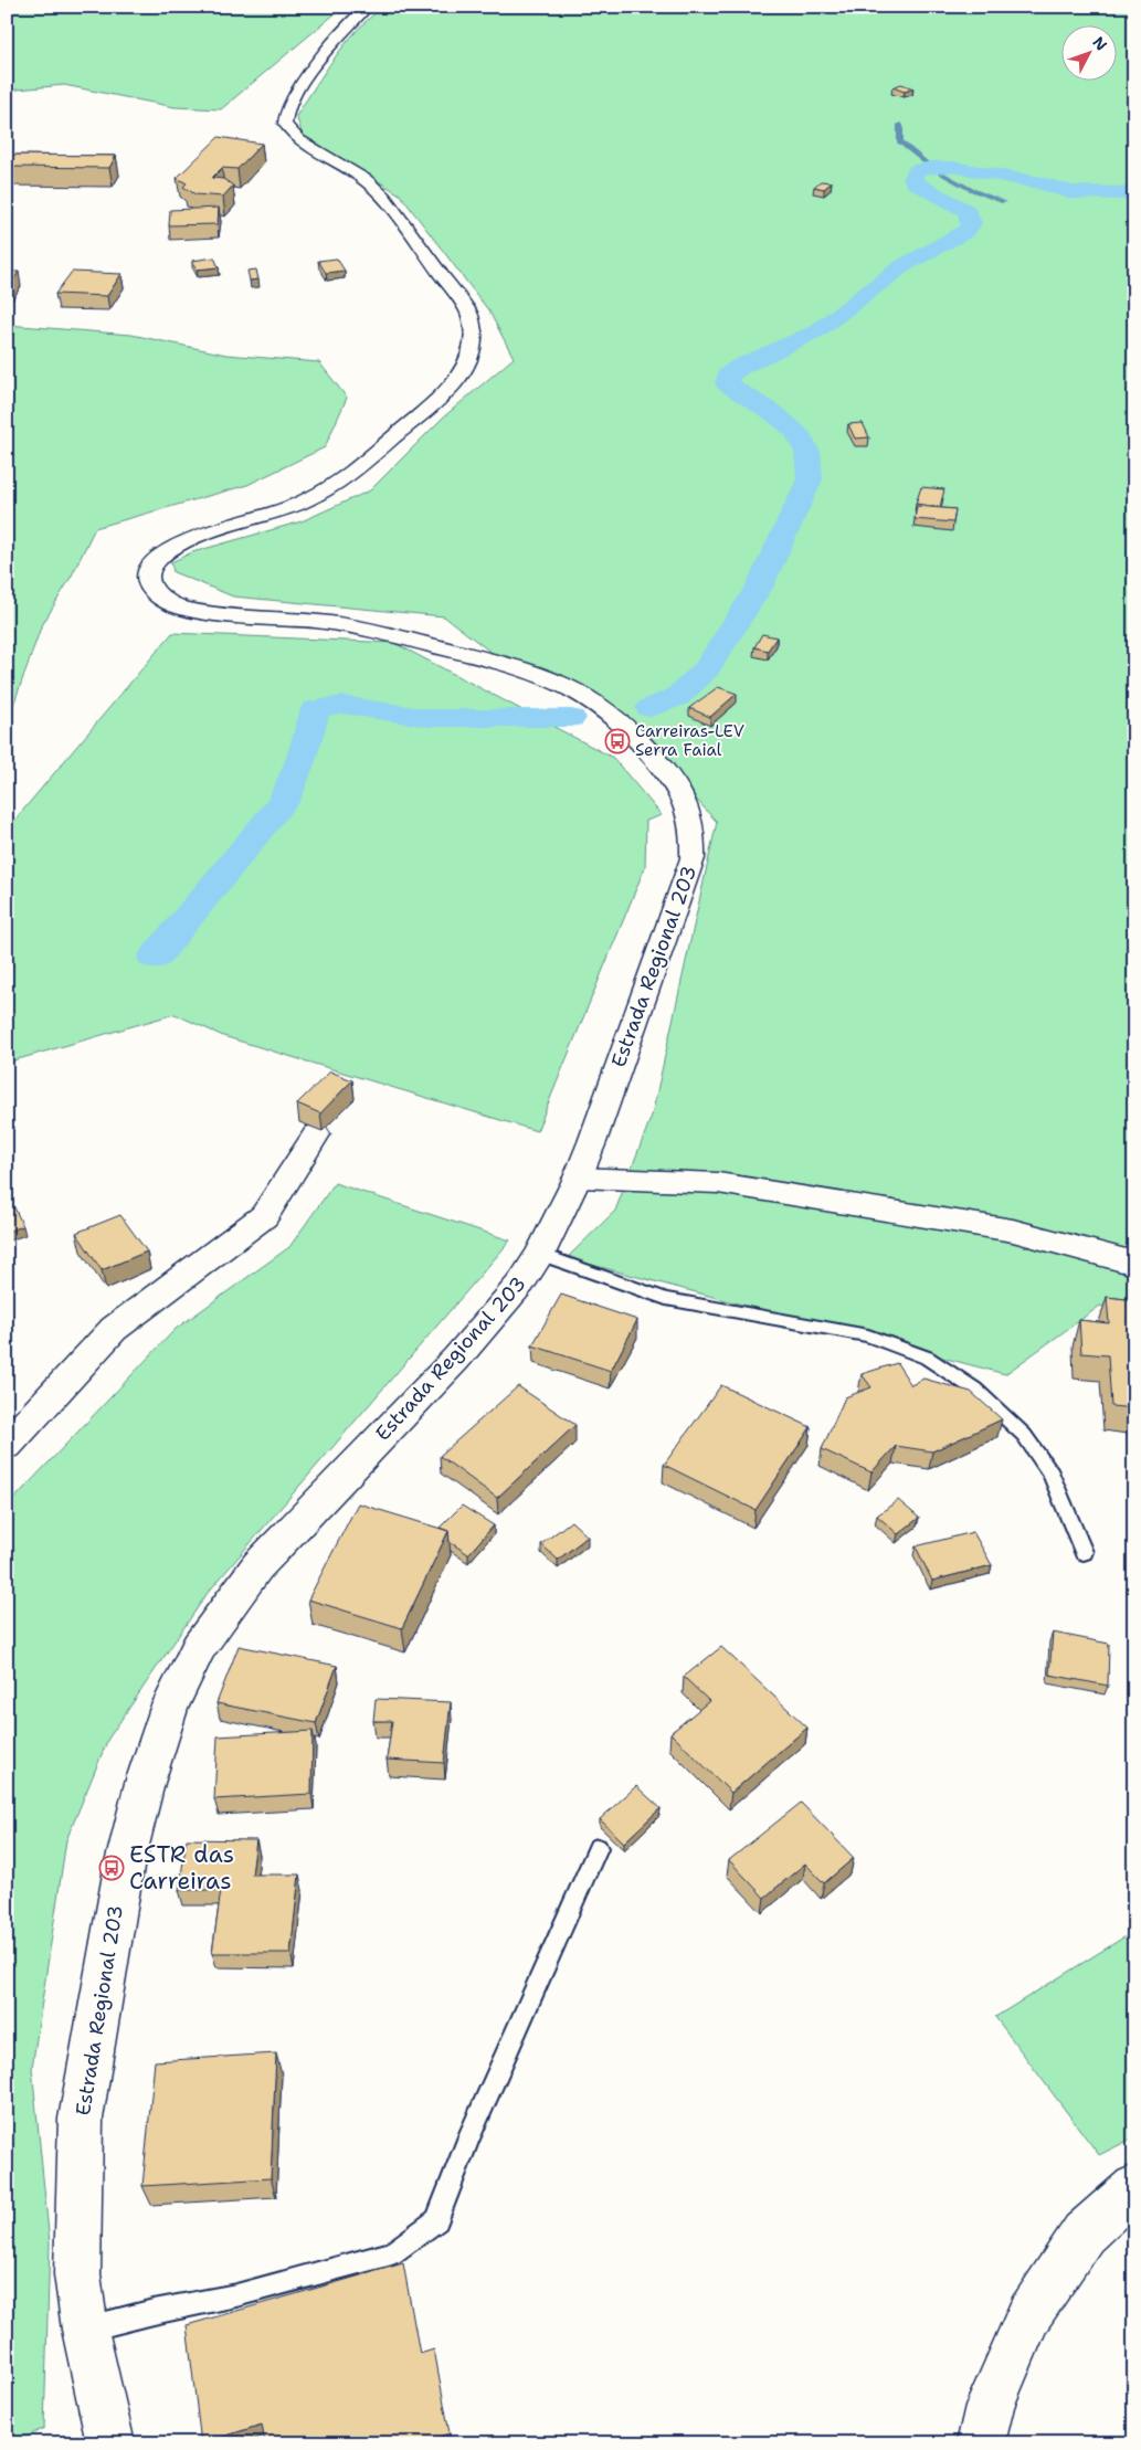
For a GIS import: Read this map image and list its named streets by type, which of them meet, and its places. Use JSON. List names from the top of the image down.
{
  "streets": {
    "main road": ["Estrada Regional 203"]
  },
  "places": {
    "bus stop": ["Carreiras-LEV Serra Faial", "ESTR das Carreiras"]
  },
  "north": "top right"
}
